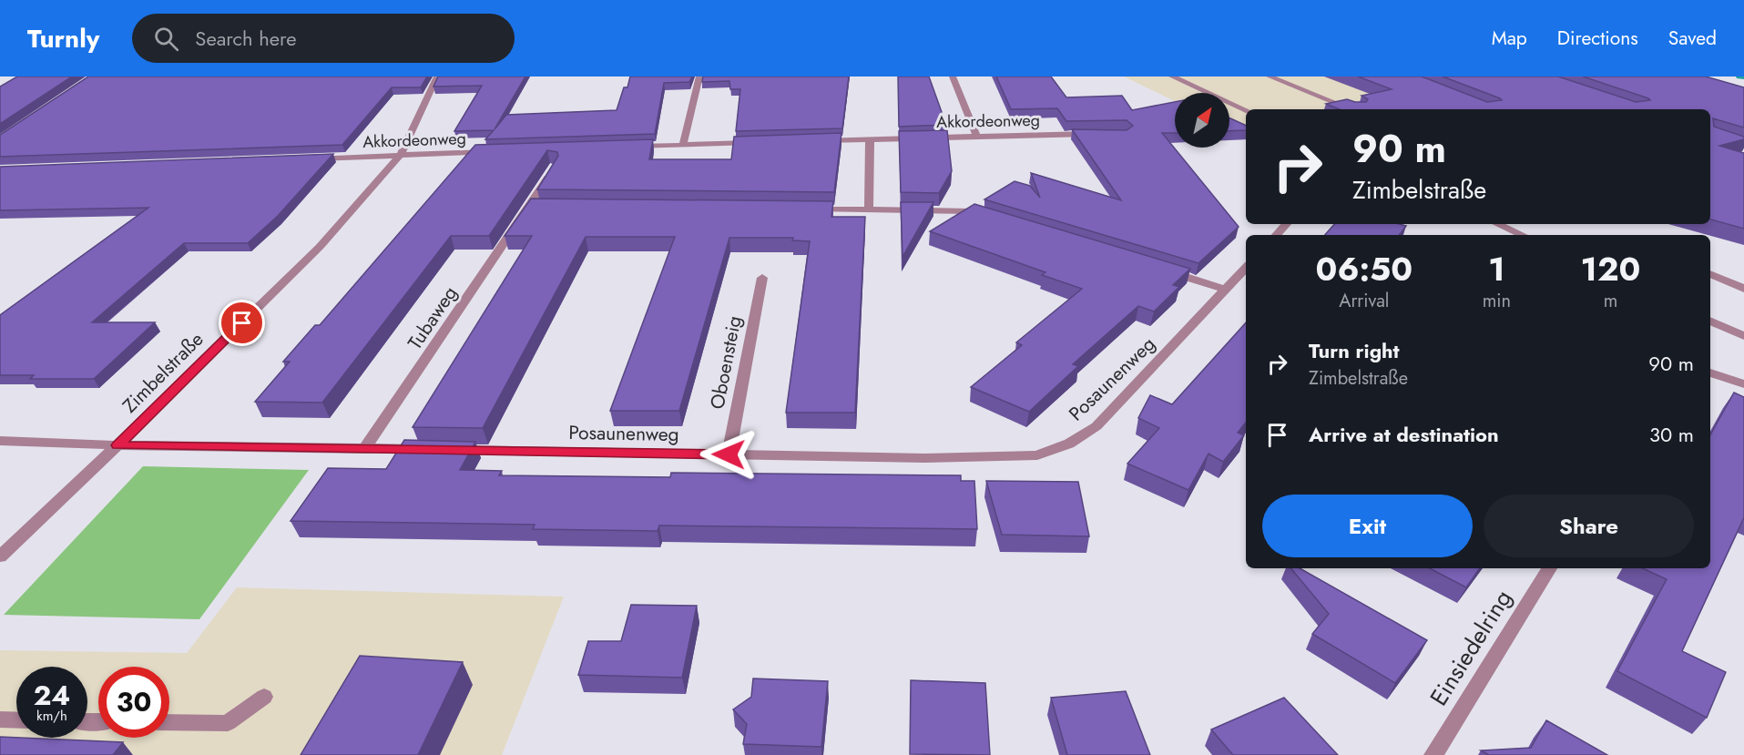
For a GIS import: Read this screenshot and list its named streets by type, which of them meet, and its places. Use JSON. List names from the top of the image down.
{
  "streets": {
    "street": [
      "Akkordeonweg",
      "Tubaweg",
      "Oboensteig",
      "Zimbelstraße",
      "Posaunenweg",
      "Einsiedelring"
    ]
  },
  "crossings": [
    ["Akkordeonweg", "Zimbelstraße"],
    ["Oboensteig", "Posaunenweg"]
  ],
  "north": "top right",
  "page": {
    "header": "Turnly",
    "search": "Search here",
    "nav": ["Map", "Directions", "Saved"],
    "turn": ["90 m", "Zimbelstraße"],
    "eta": [
      "06:50",
      "Arrival",
      "1",
      "min",
      "120",
      "m"
    ],
    "list": [
      {
        "name": "Turn right",
        "note": "Zimbelstraße",
        "value": "90 m"
      },
      {
        "name": "Arrive at destination",
        "value": "30 m"
      }
    ],
    "buttons": ["Exit", "Share"],
    "speed": "24 km/h",
    "limit": "30"
  }
}
